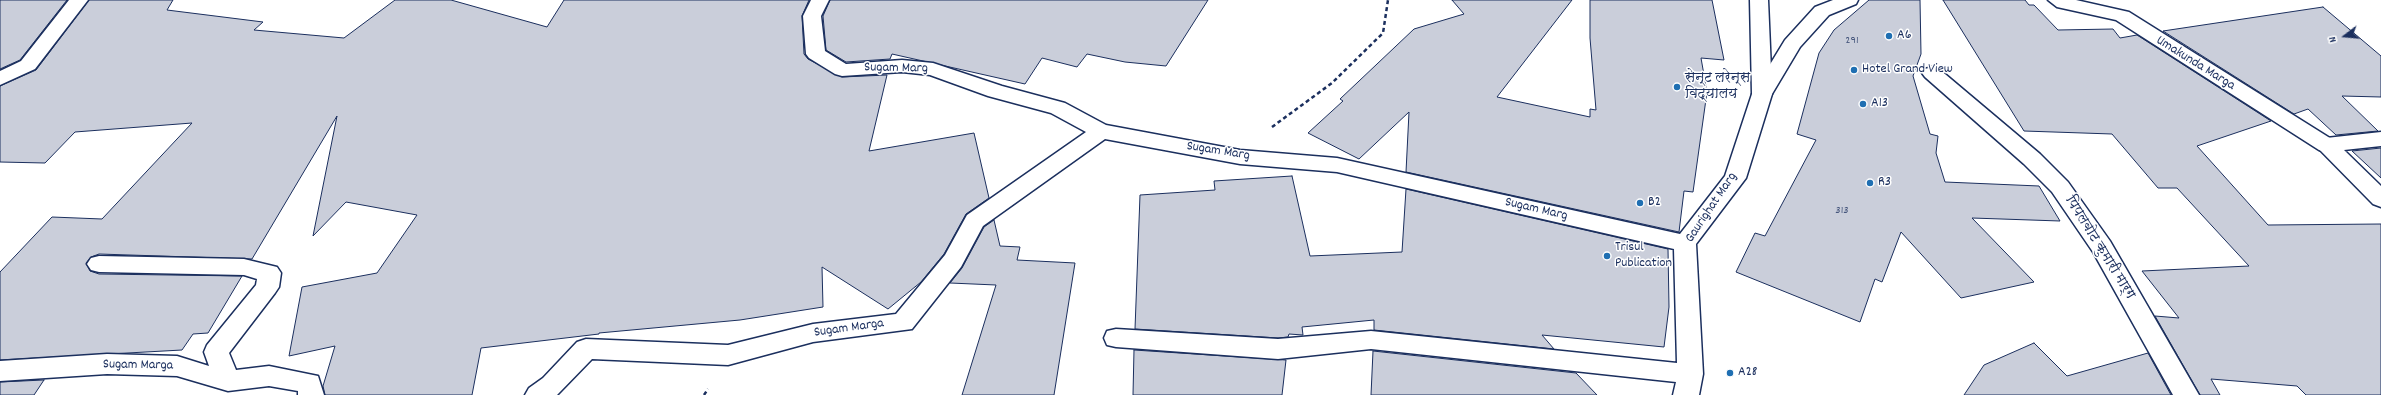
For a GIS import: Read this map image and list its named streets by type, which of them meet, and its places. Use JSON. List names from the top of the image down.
{
  "streets": {
    "street": [
      "Umakunda Marga",
      "Sugam Marg",
      "Gaurighat Marg",
      "पिपलबोट कुमारी मार्ग",
      "Sugam Marga"
    ]
  },
  "crossings": [
    ["Sugam Marg", "Gaurighat Marg"],
    ["Sugam Marg", "Sugam Marga"]
  ],
  "places": [
    "A6",
    "Hotel Grand View",
    "सेन्ट लरेन्स विद्यालय",
    "A13",
    "R3",
    "B2",
    "Trisul Publication",
    "A28"
  ],
  "house_numbers": ["291", "313"],
  "north": "left"
}
